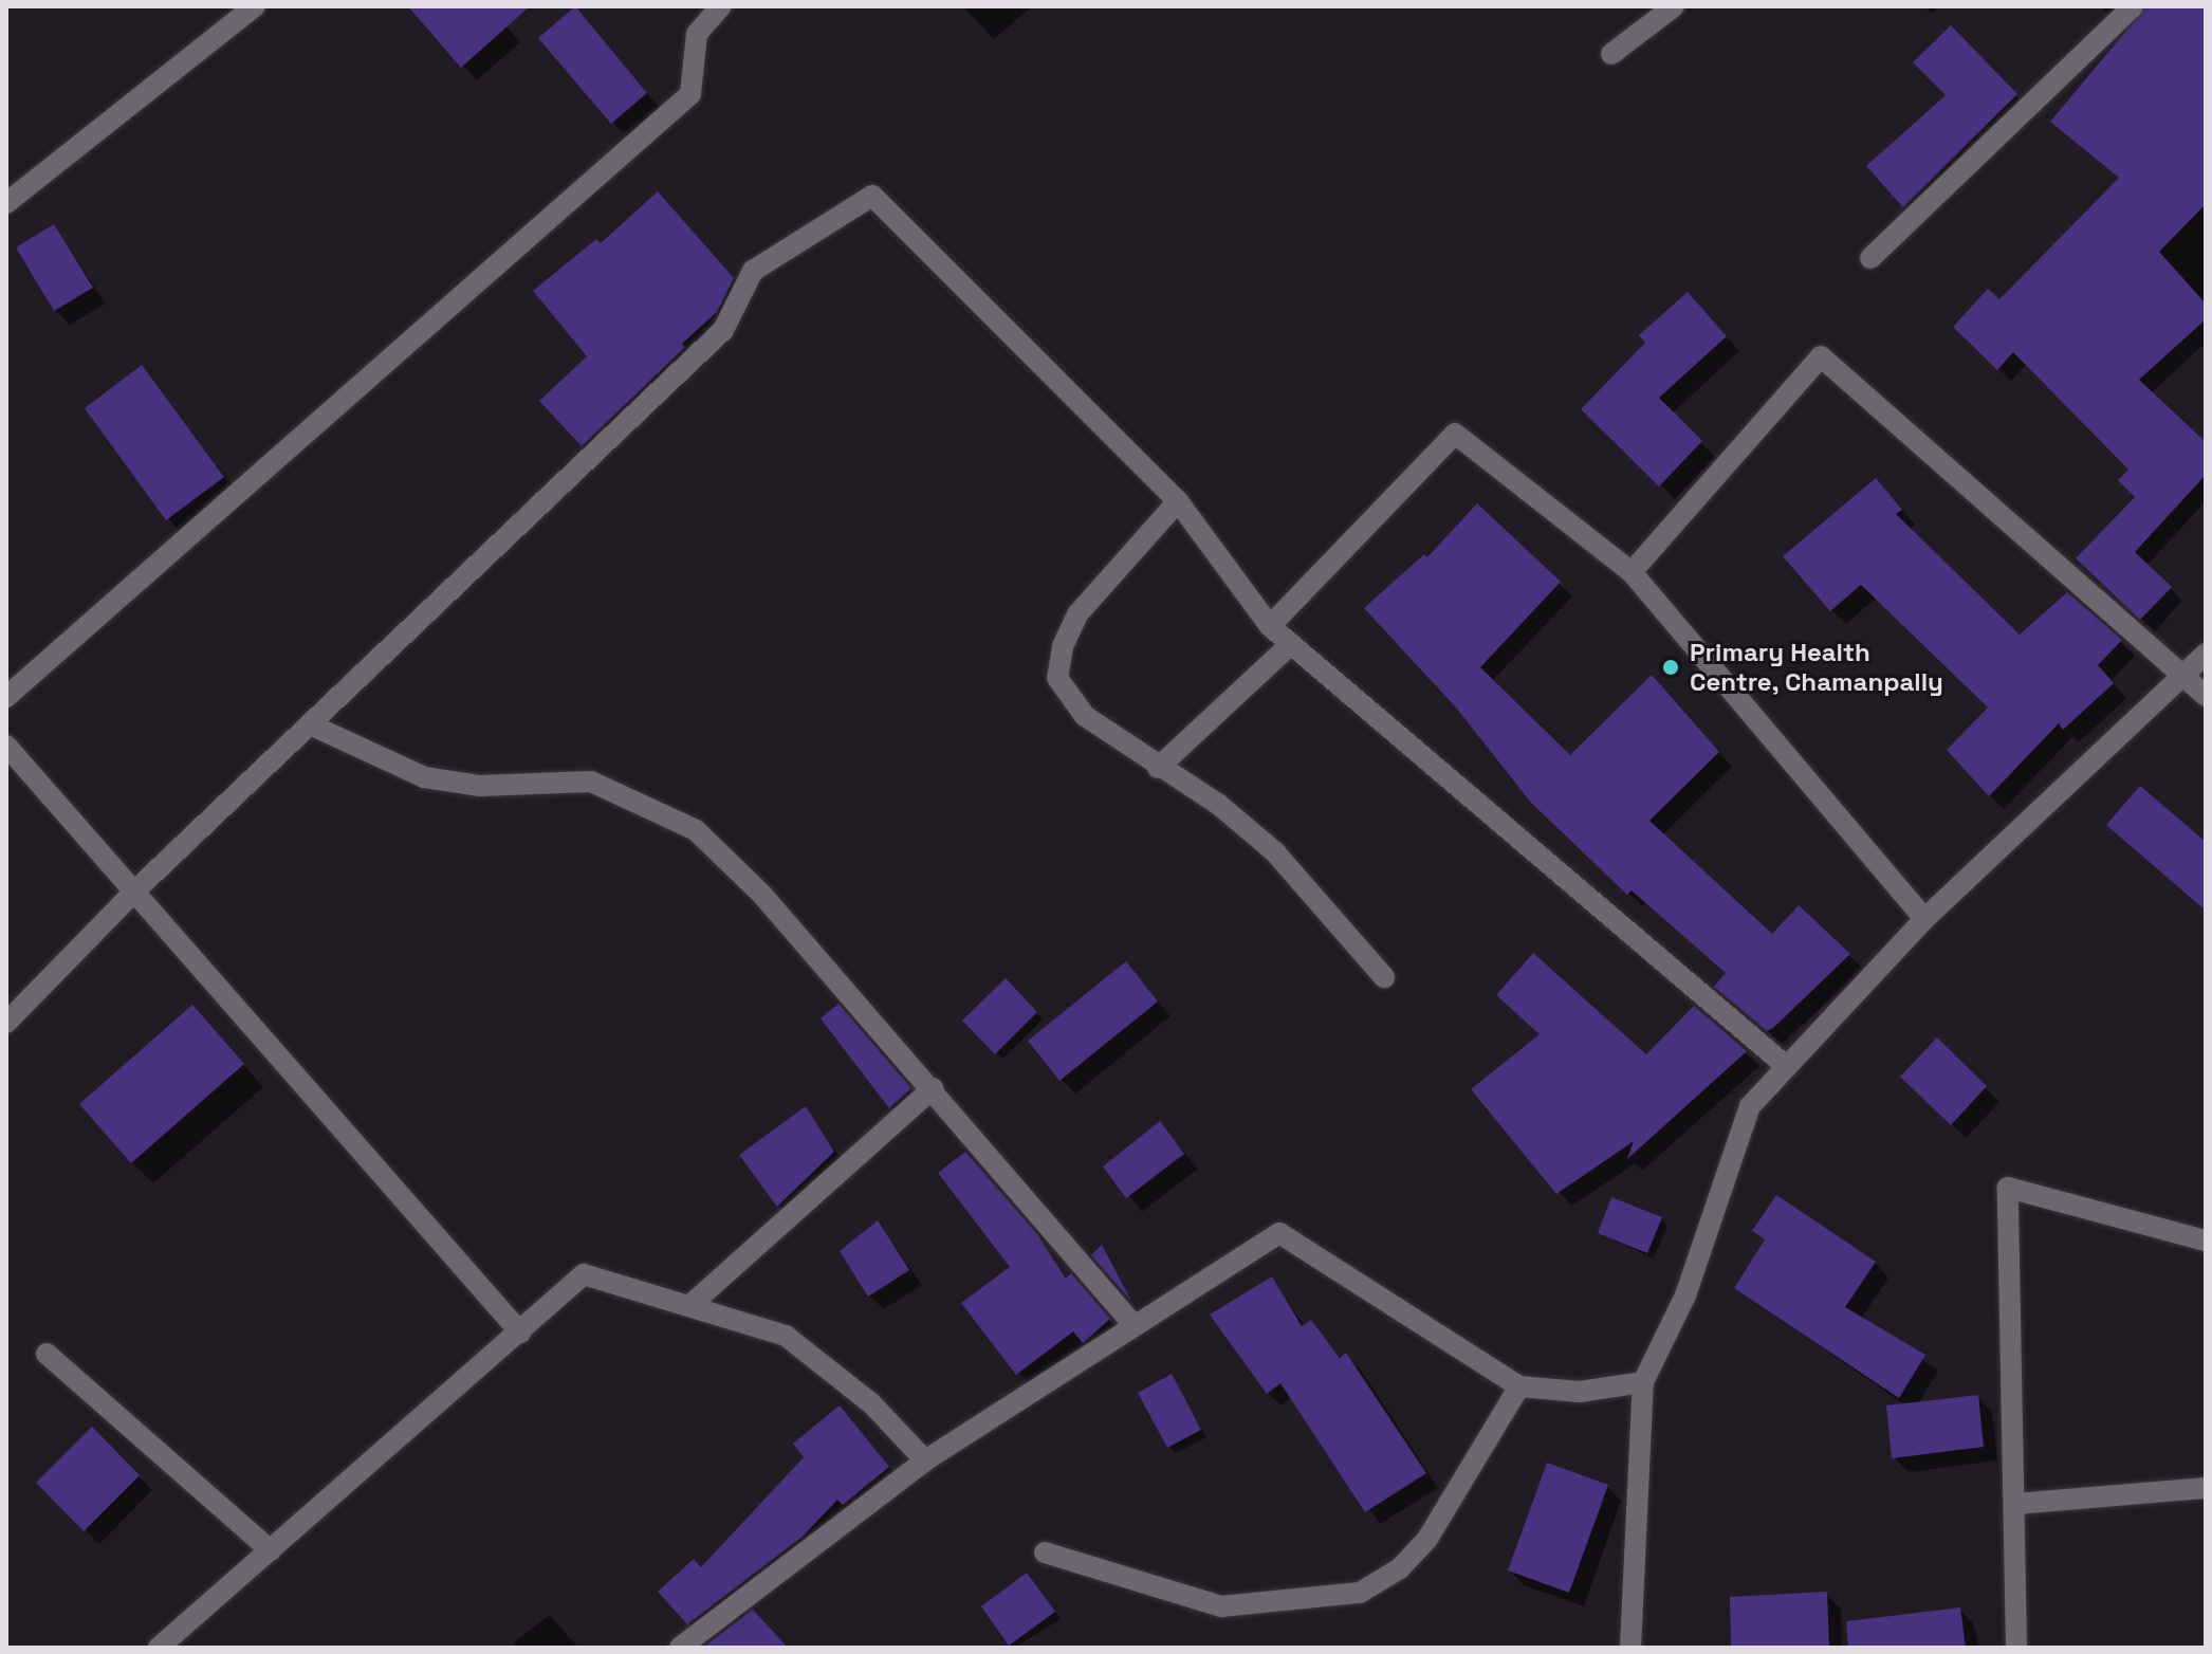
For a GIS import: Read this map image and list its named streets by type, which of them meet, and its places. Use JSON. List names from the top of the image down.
{
  "places": ["Primary Health Centre, Chamanpally"]
}
